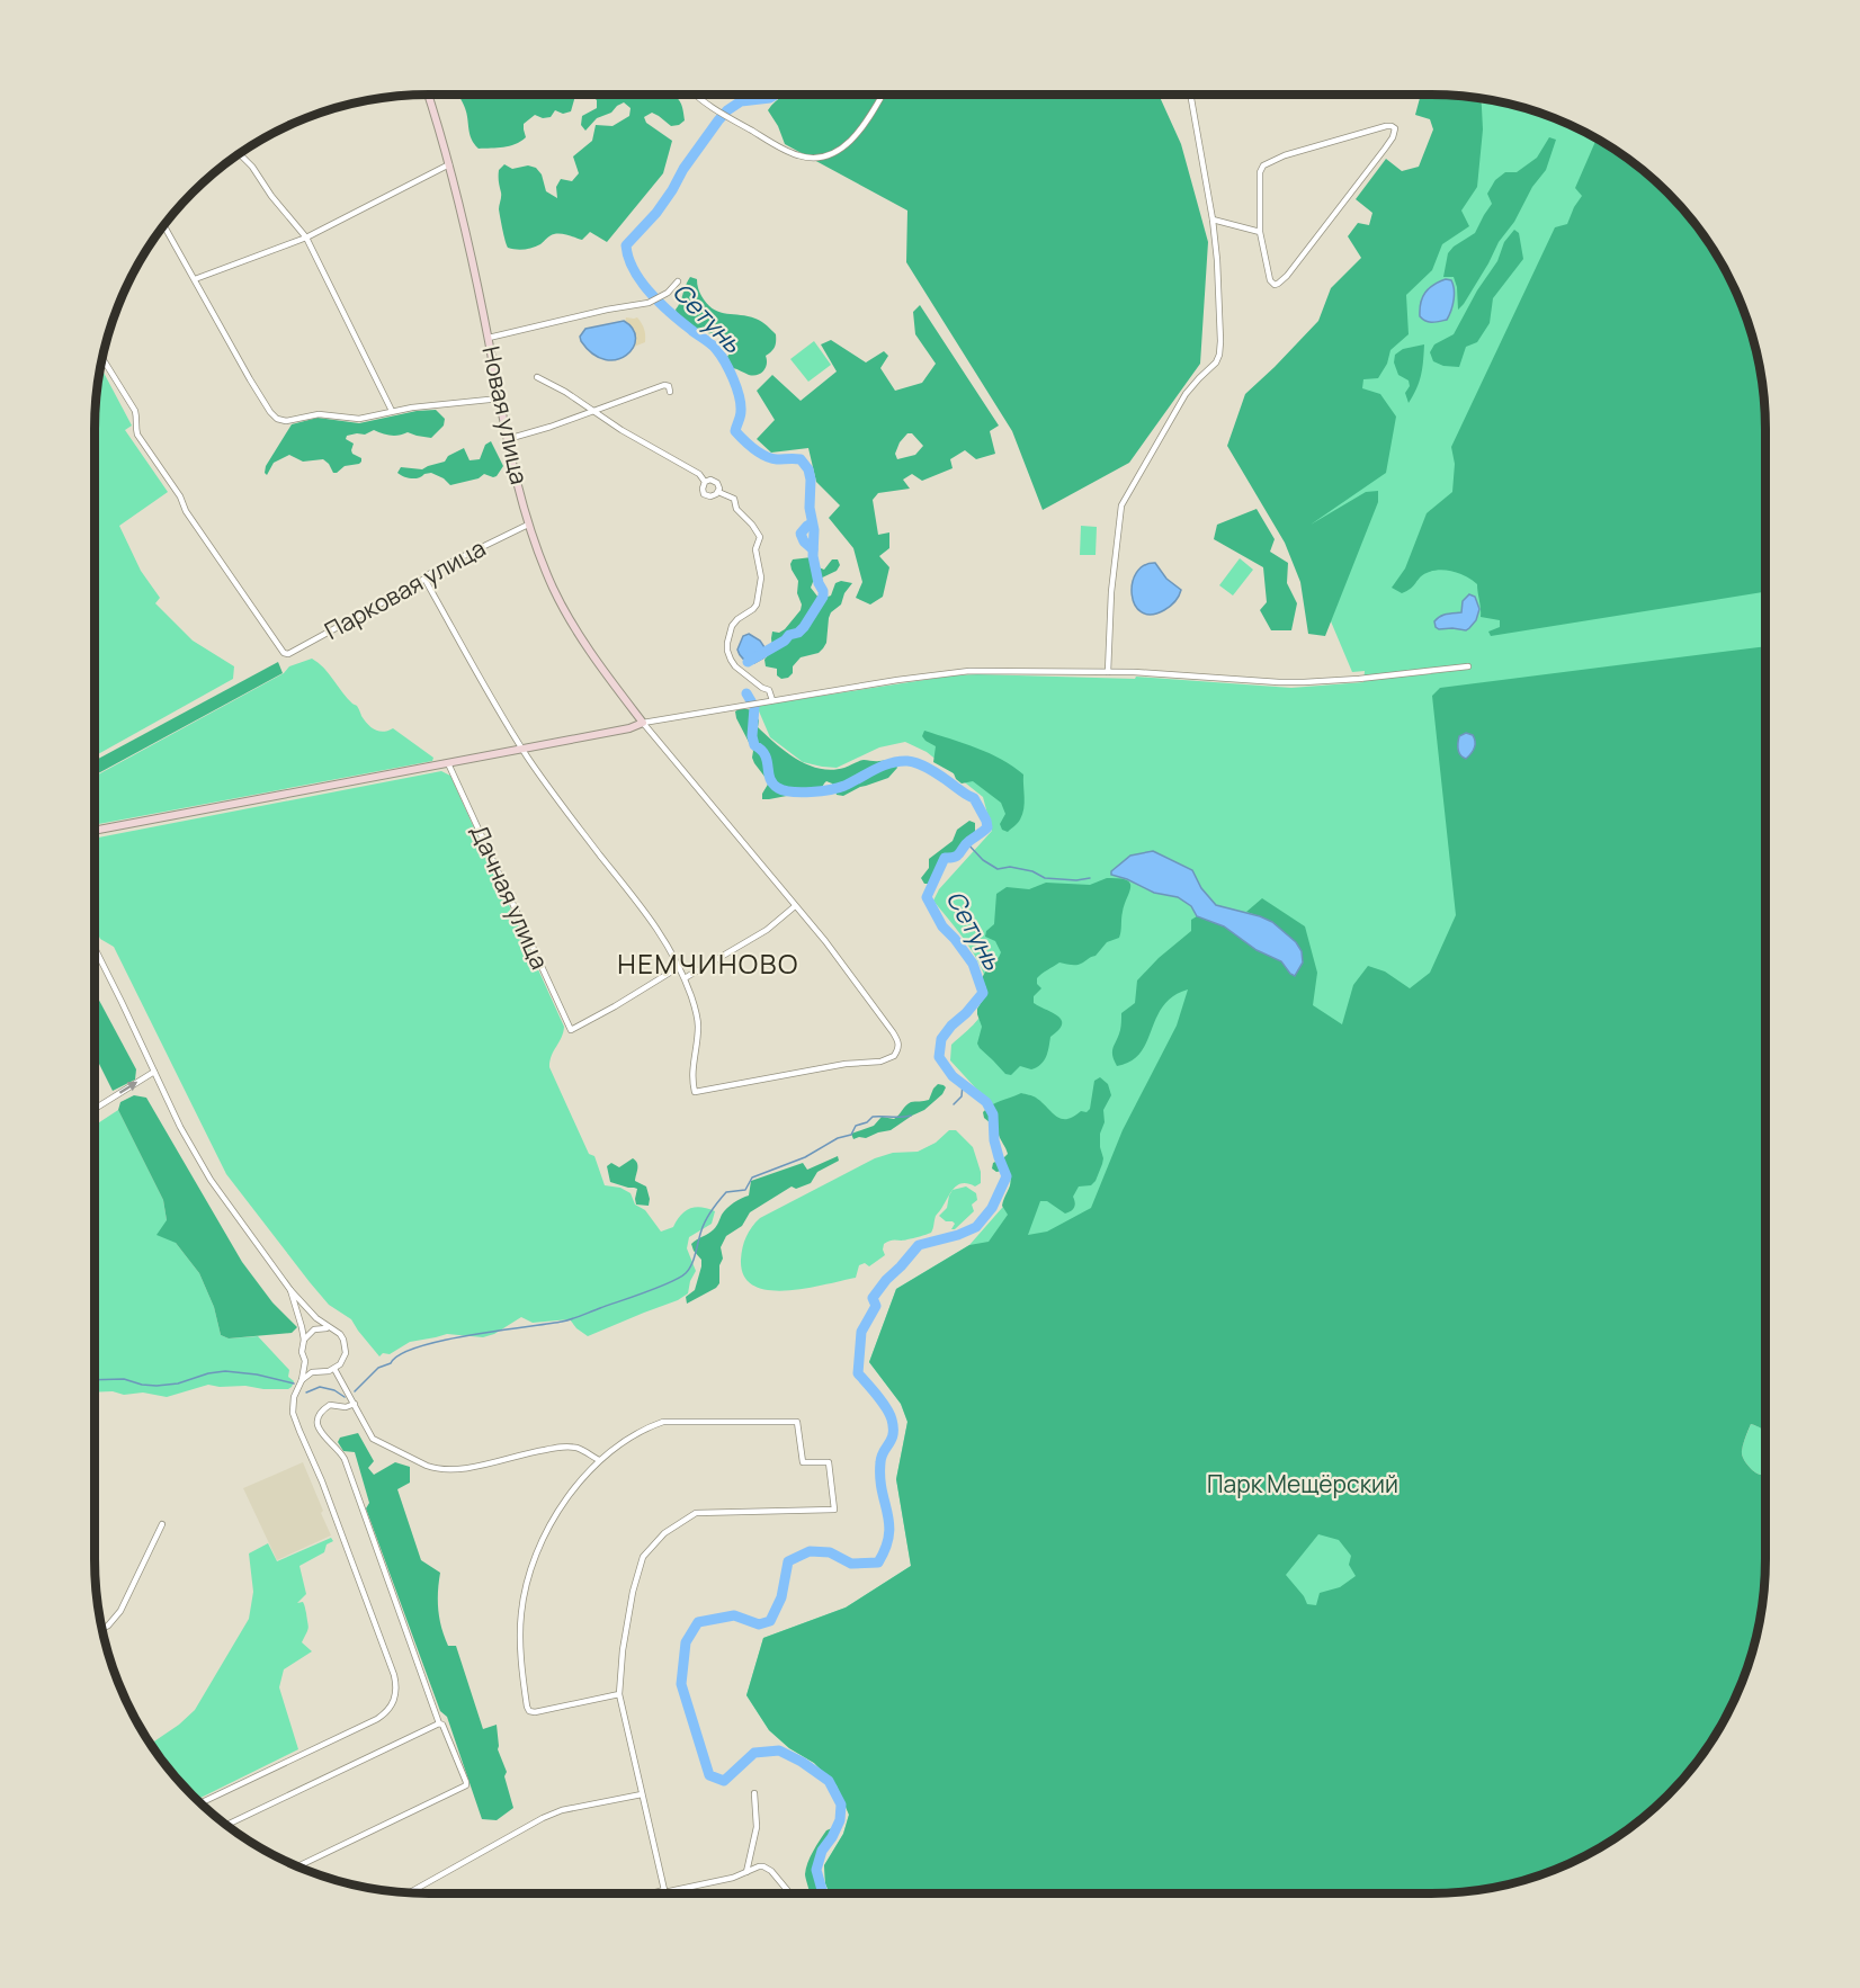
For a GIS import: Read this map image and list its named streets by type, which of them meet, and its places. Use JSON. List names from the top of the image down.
{
  "streets": {
    "street": ["Новая улица", "Парковая улица", "Дачная улица"]
  },
  "crossings": [
    ["Новая улица", "Парковая улица"]
  ],
  "districts": ["НЕМЧИНОВО"],
  "water": ["Сетунь"],
  "parks": ["Парк Мещёрский"]
}
